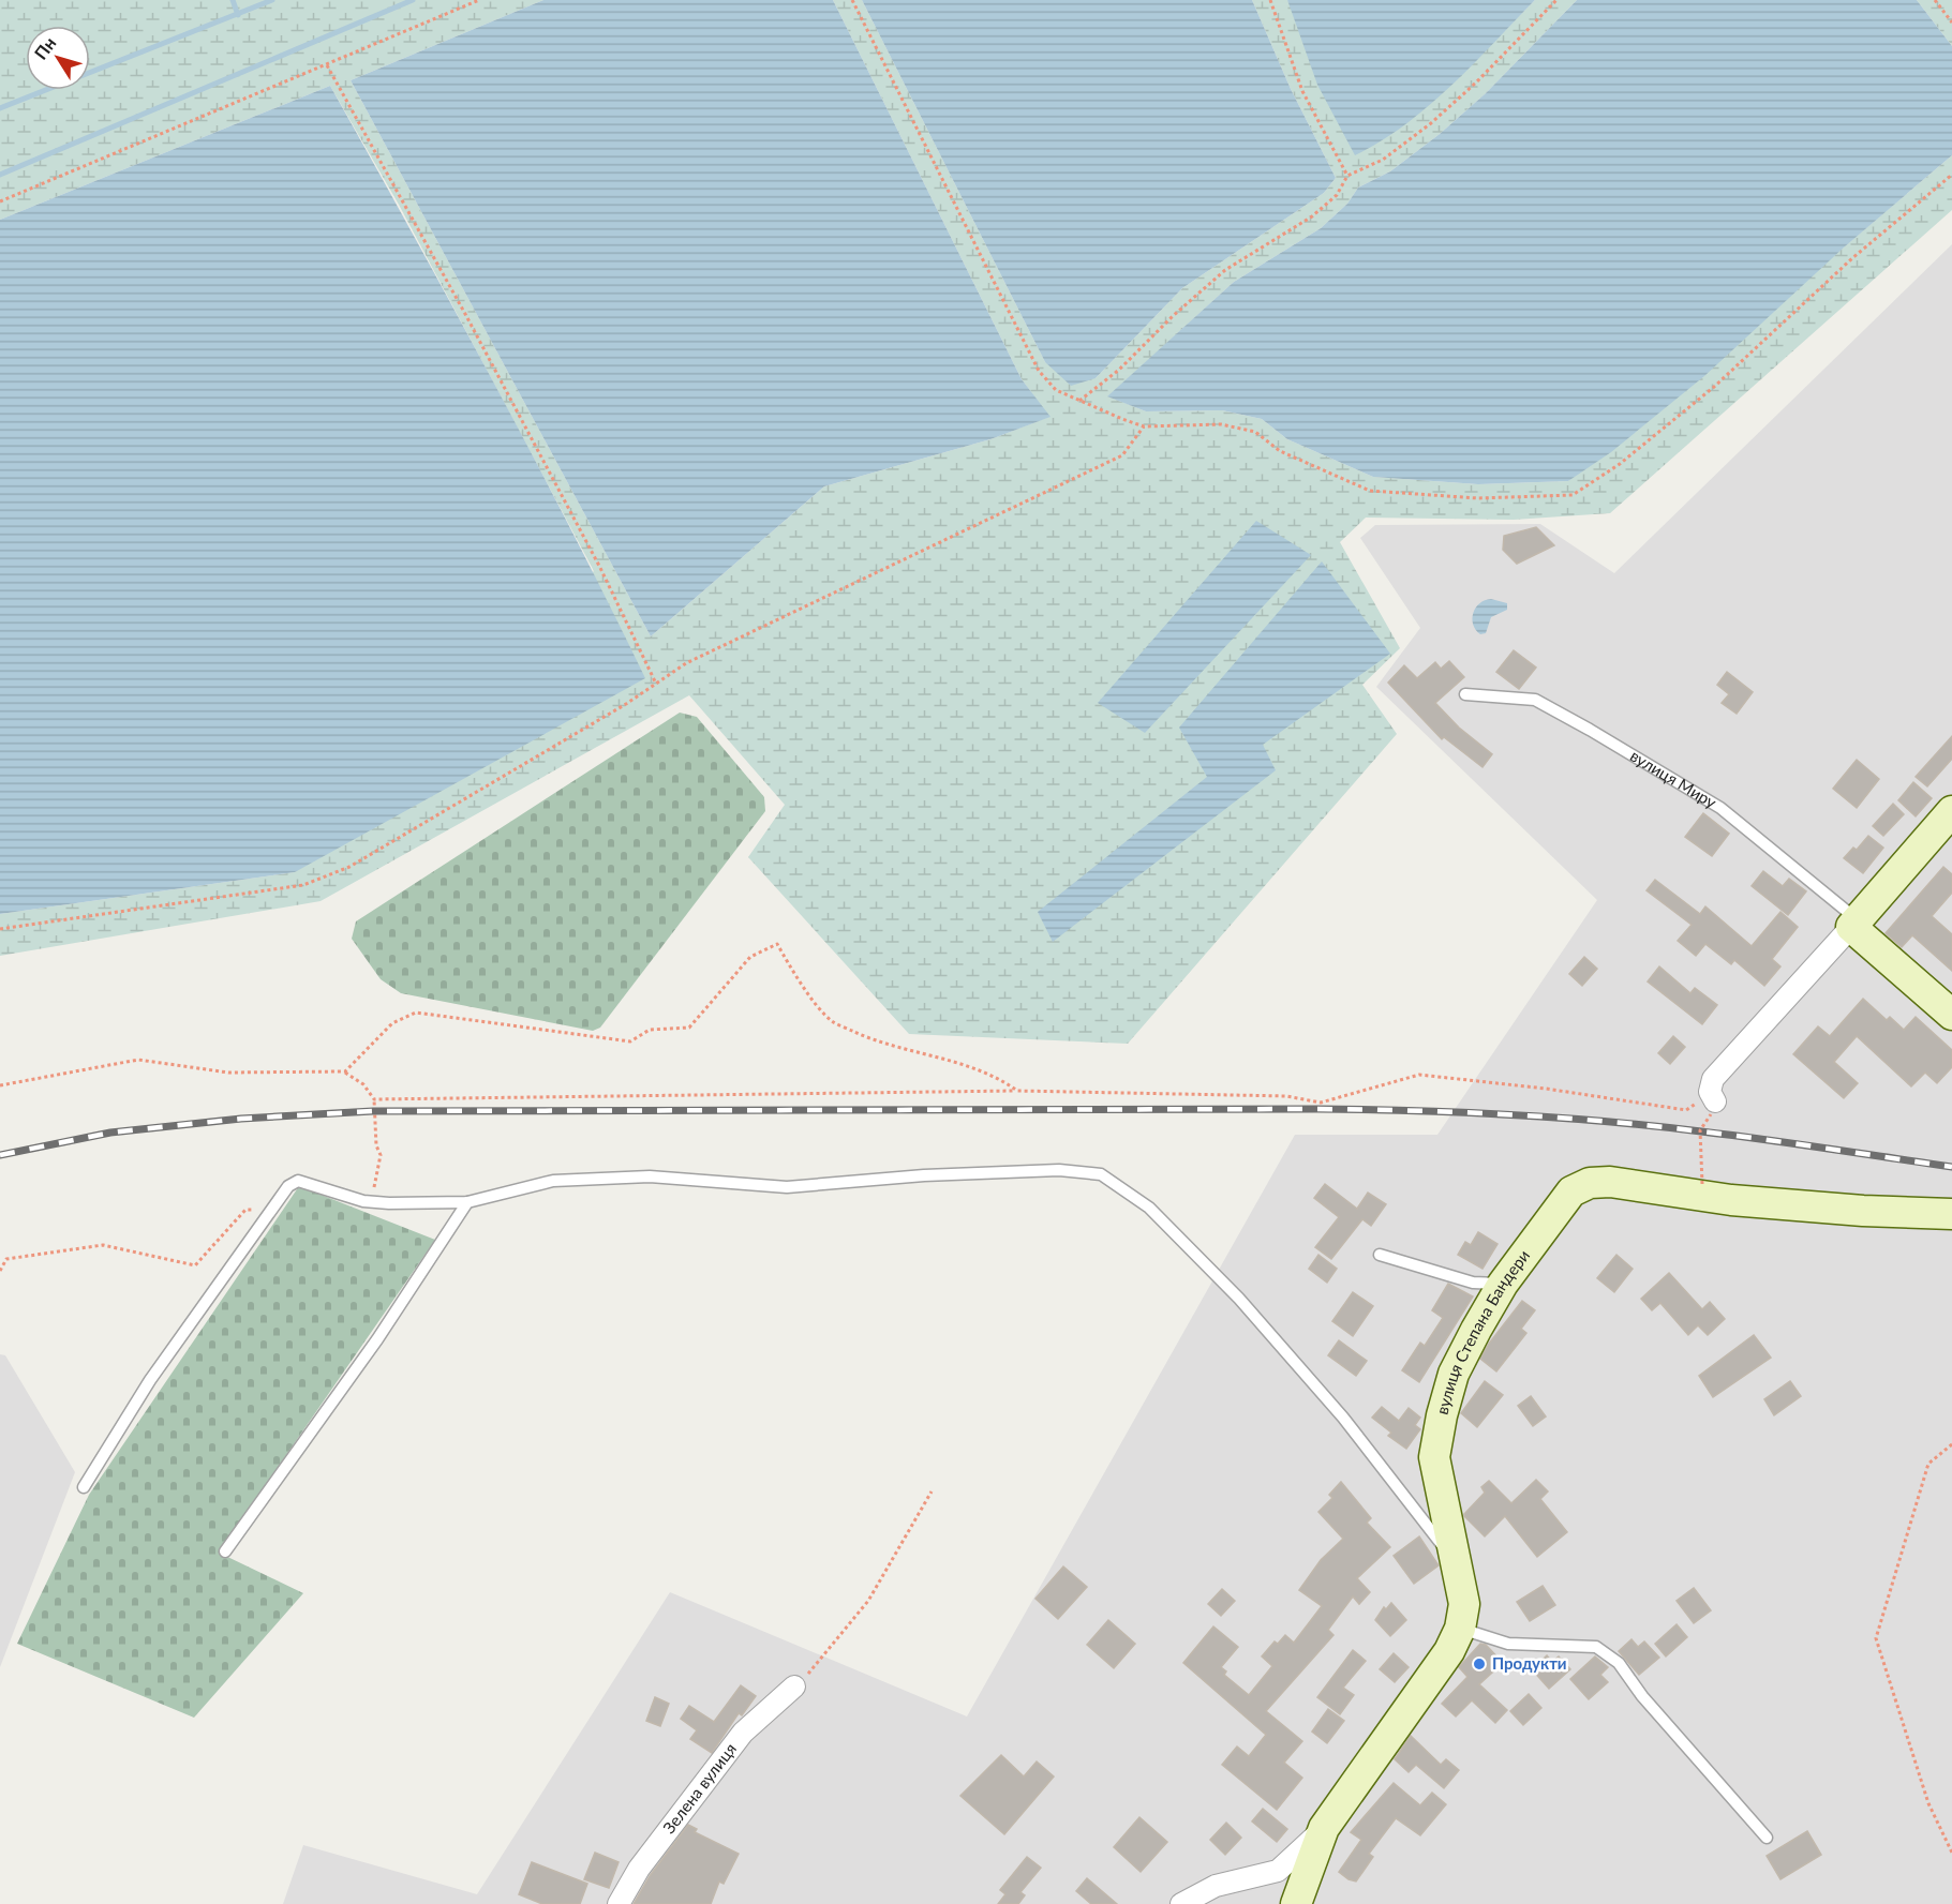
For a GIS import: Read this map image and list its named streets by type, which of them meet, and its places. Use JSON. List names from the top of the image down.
{
  "streets": {
    "street": ["вулиця Миру", "вулиця Степана Бандери", "Зелена вулиця"]
  },
  "places": ["Продукти"],
  "north": "top left"
}
